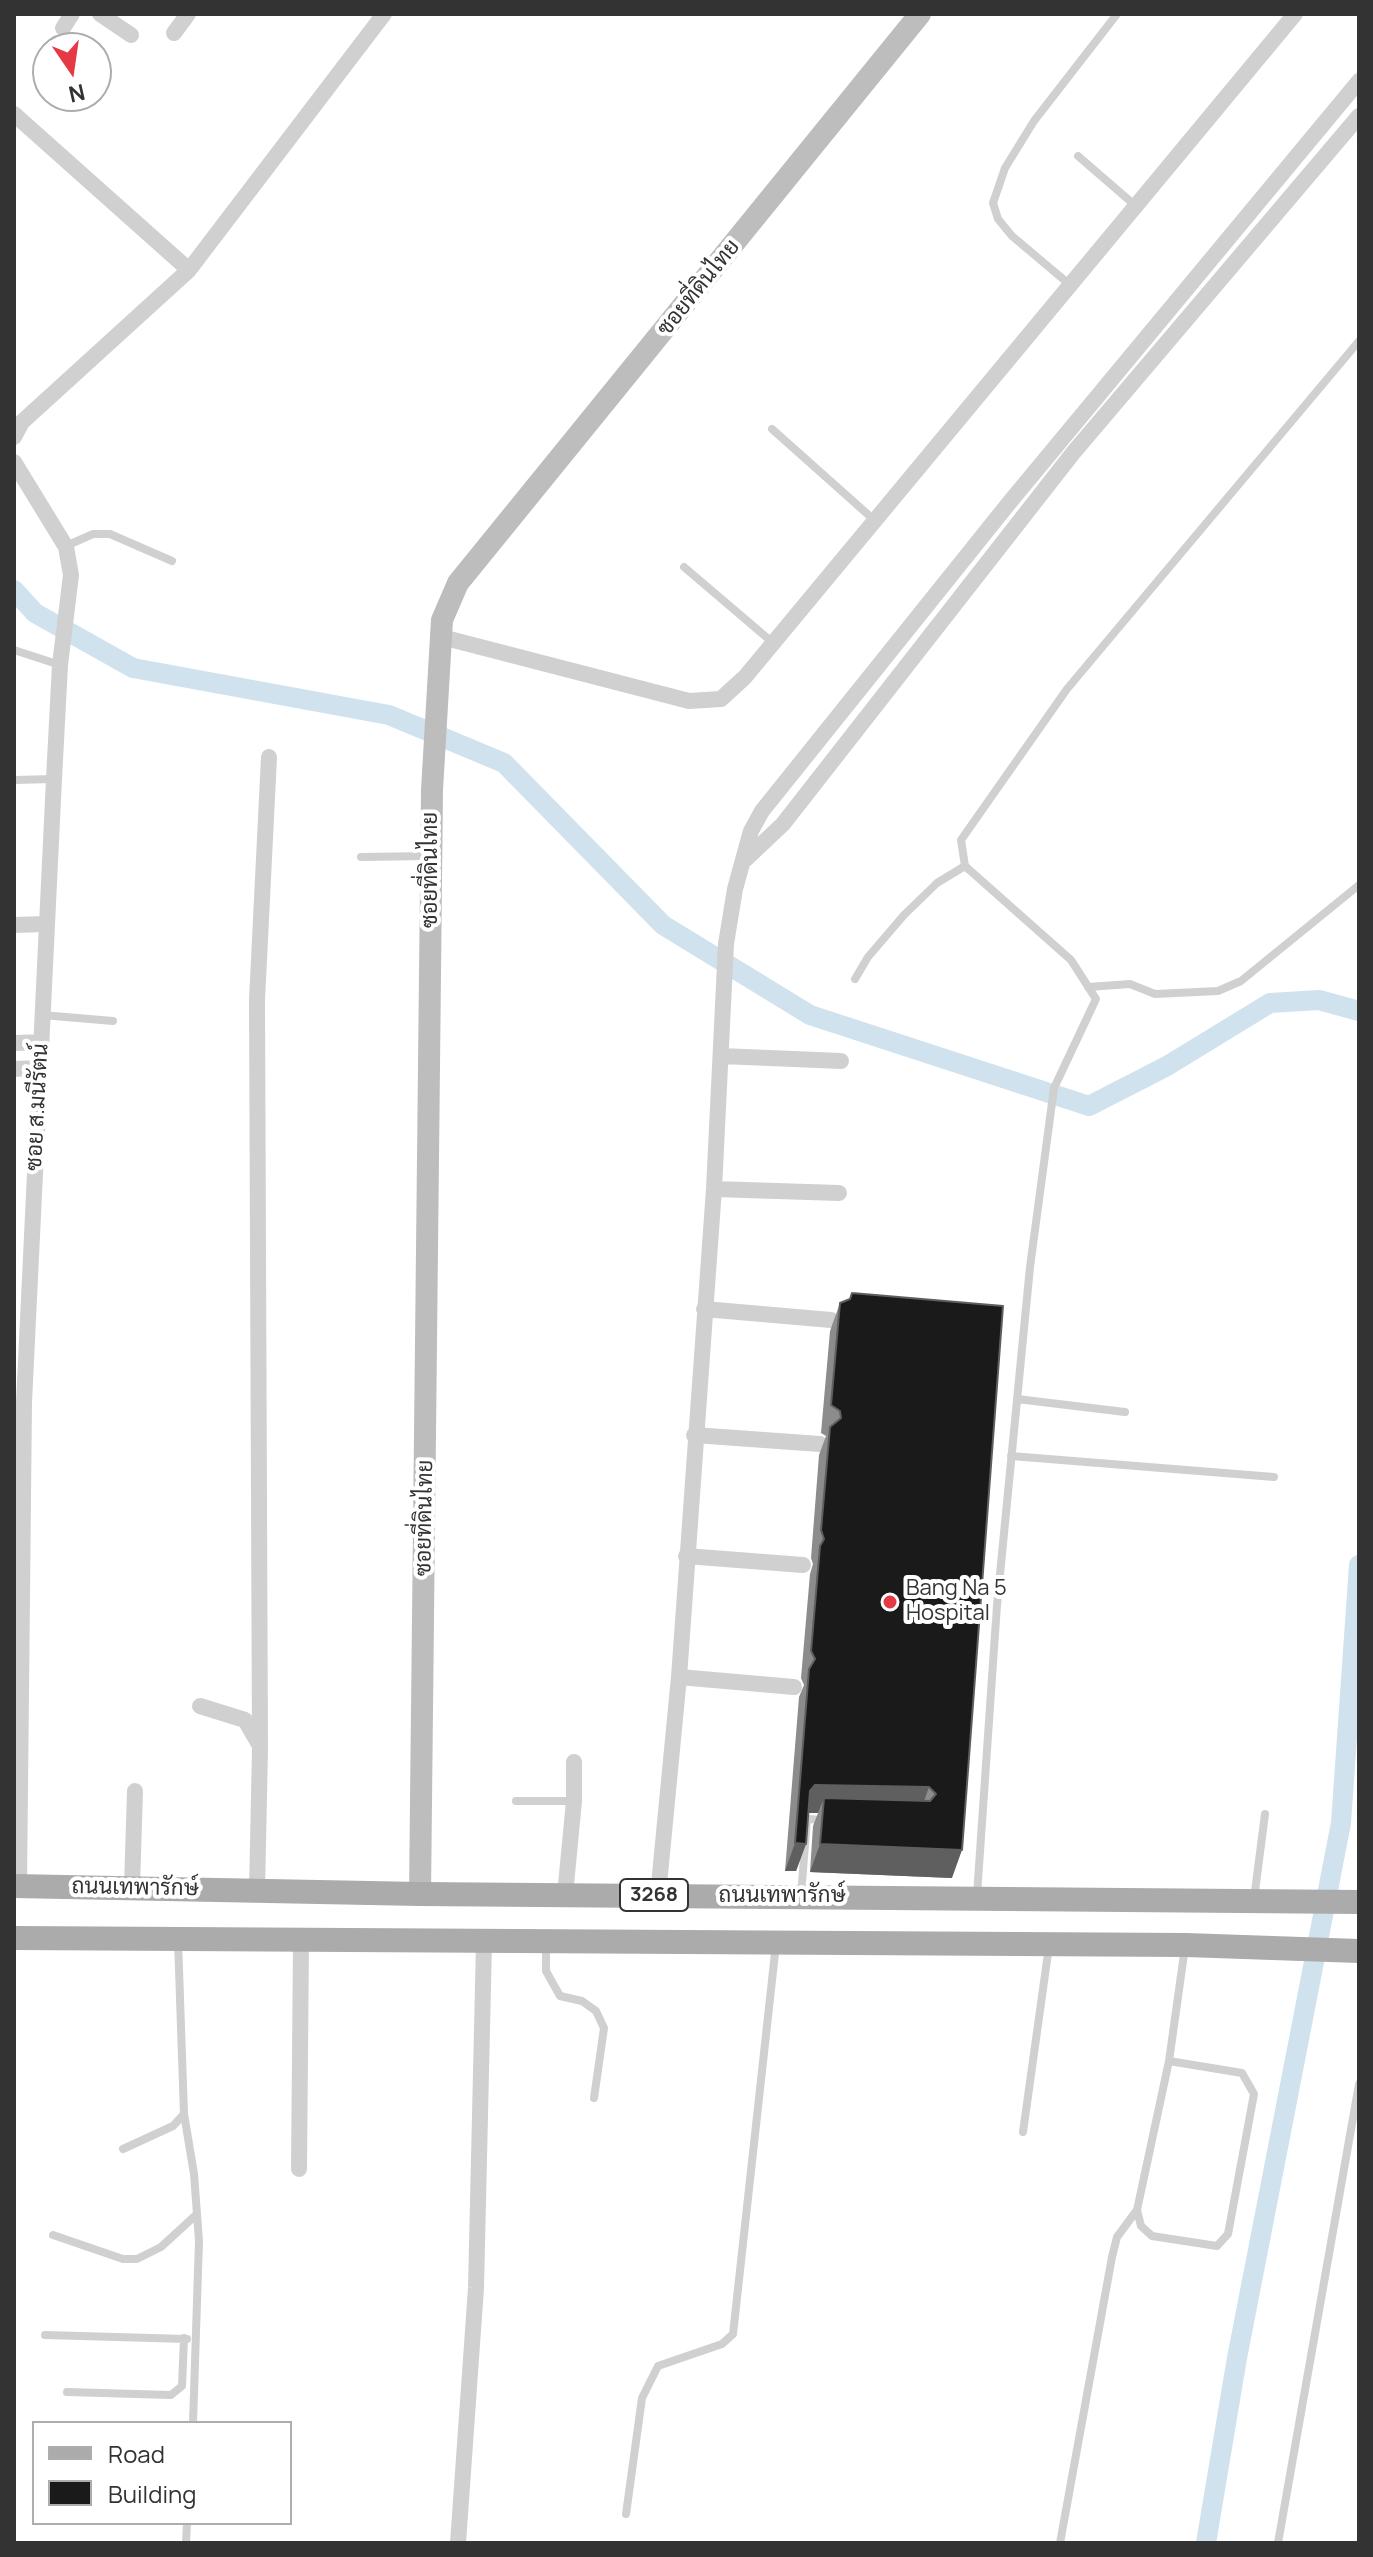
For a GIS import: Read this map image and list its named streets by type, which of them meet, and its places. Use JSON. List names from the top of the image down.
{
  "streets": {
    "main road": ["ถนนเทพารักษ์", "3268"],
    "street": ["ซอยที่ดินไทย", "ซอย ส.มนีรัตน์"]
  },
  "crossings": [
    ["ซอยที่ดินไทย", "ถนนเทพารักษ์"],
    ["ซอย ส.มนีรัตน์", "ถนนเทพารักษ์"]
  ],
  "places": ["Bang Na 5 Hospital"],
  "legend": ["Road", "Building"],
  "north": "bottom"
}
